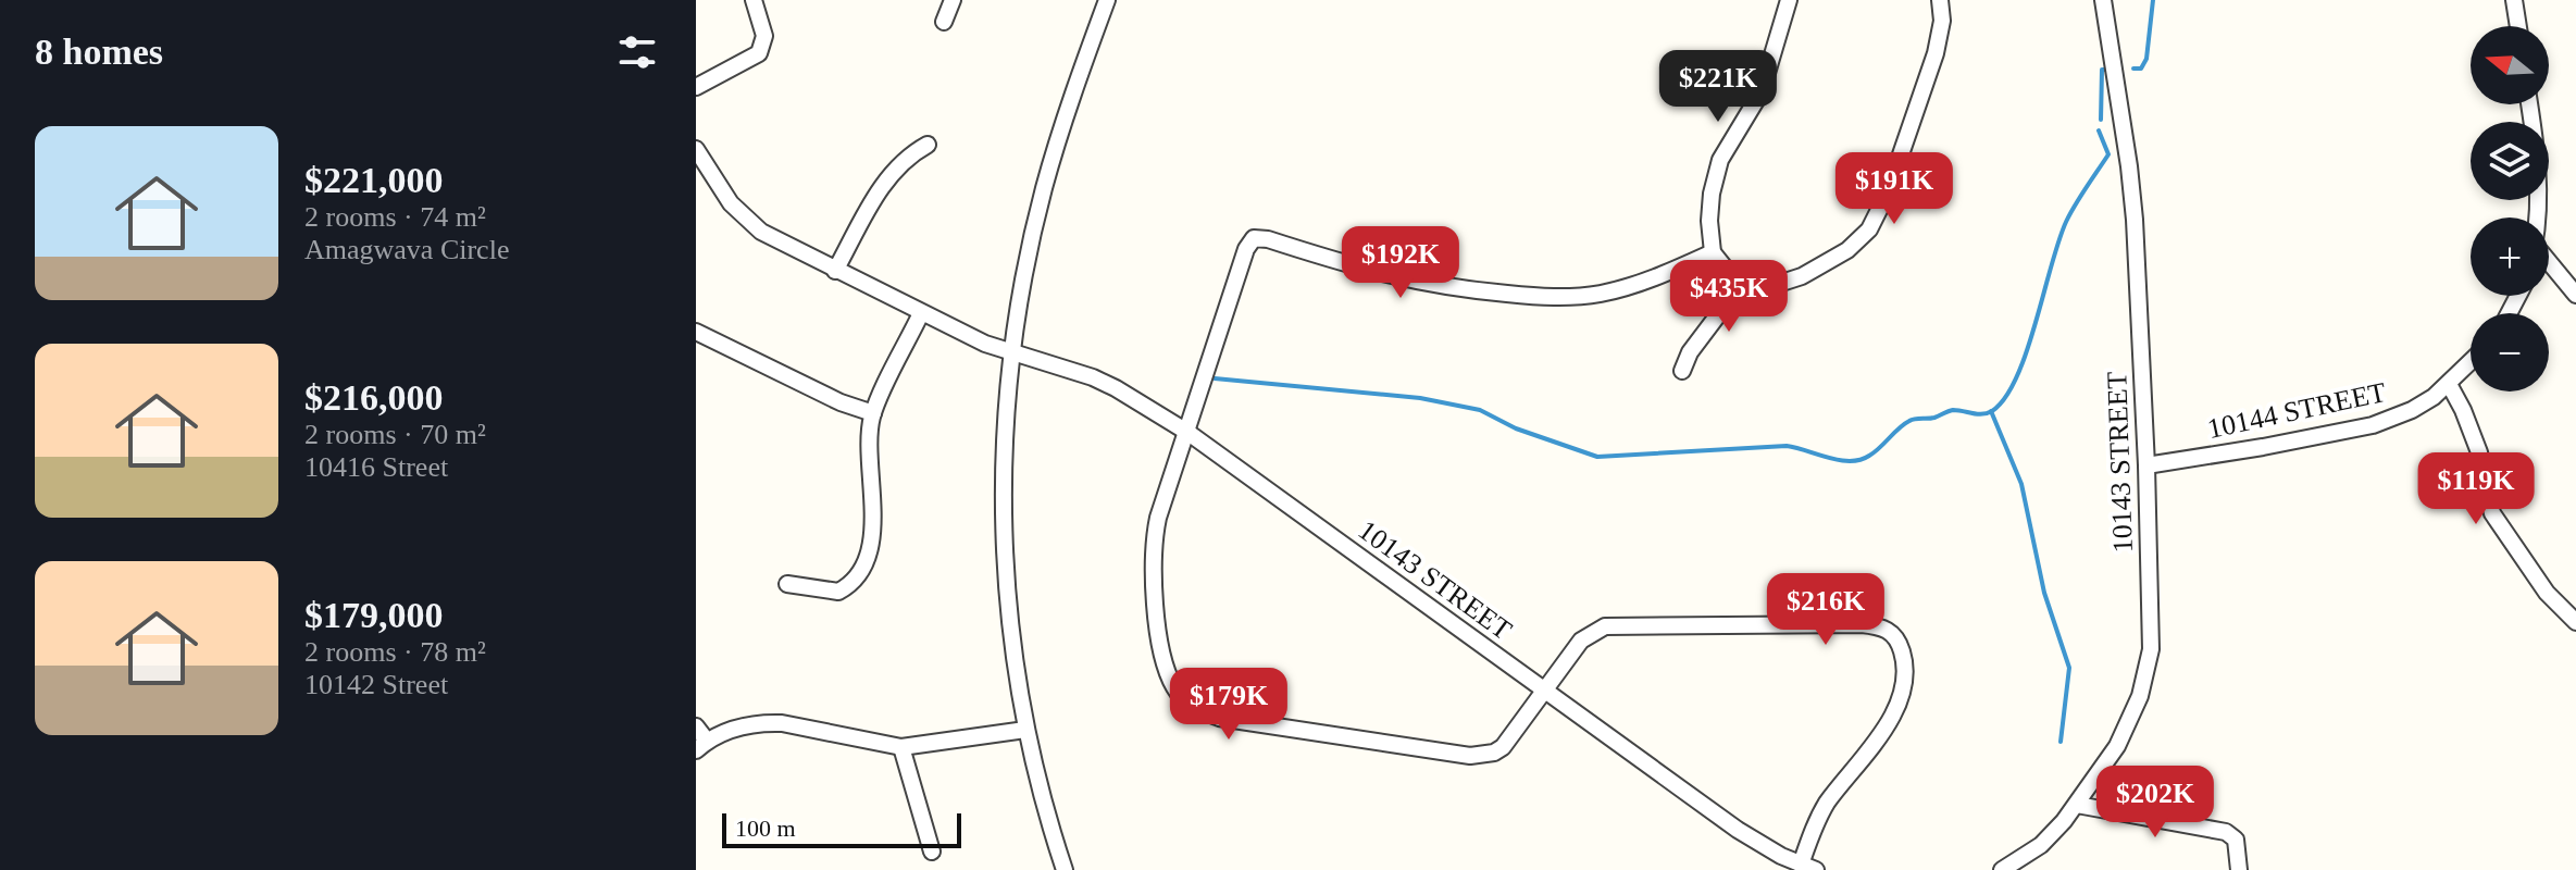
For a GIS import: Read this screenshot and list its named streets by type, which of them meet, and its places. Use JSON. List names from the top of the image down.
{
  "streets": {
    "street": ["10144 STREET", "10143 STREET"]
  },
  "crossings": [
    ["10144 STREET", "10143 STREET"]
  ],
  "scale_bar": "100 m",
  "north": "left",
  "page": {
    "heading": "8 homes",
    "map_buttons": ["+", "−"],
    "price": [
      "$221K",
      "$191K",
      "$192K",
      "$435K",
      "$119K",
      "$216K",
      "$179K",
      "$202K"
    ],
    "list": [
      {
        "name": "$221,000",
        "note": "2 rooms · 74 m² · Amagwava Circle"
      },
      {
        "name": "$216,000",
        "note": "2 rooms · 70 m² · 10416 Street"
      },
      {
        "name": "$179,000",
        "note": "2 rooms · 78 m² · 10142 Street"
      }
    ],
    "scale": "100 m"
  }
}
